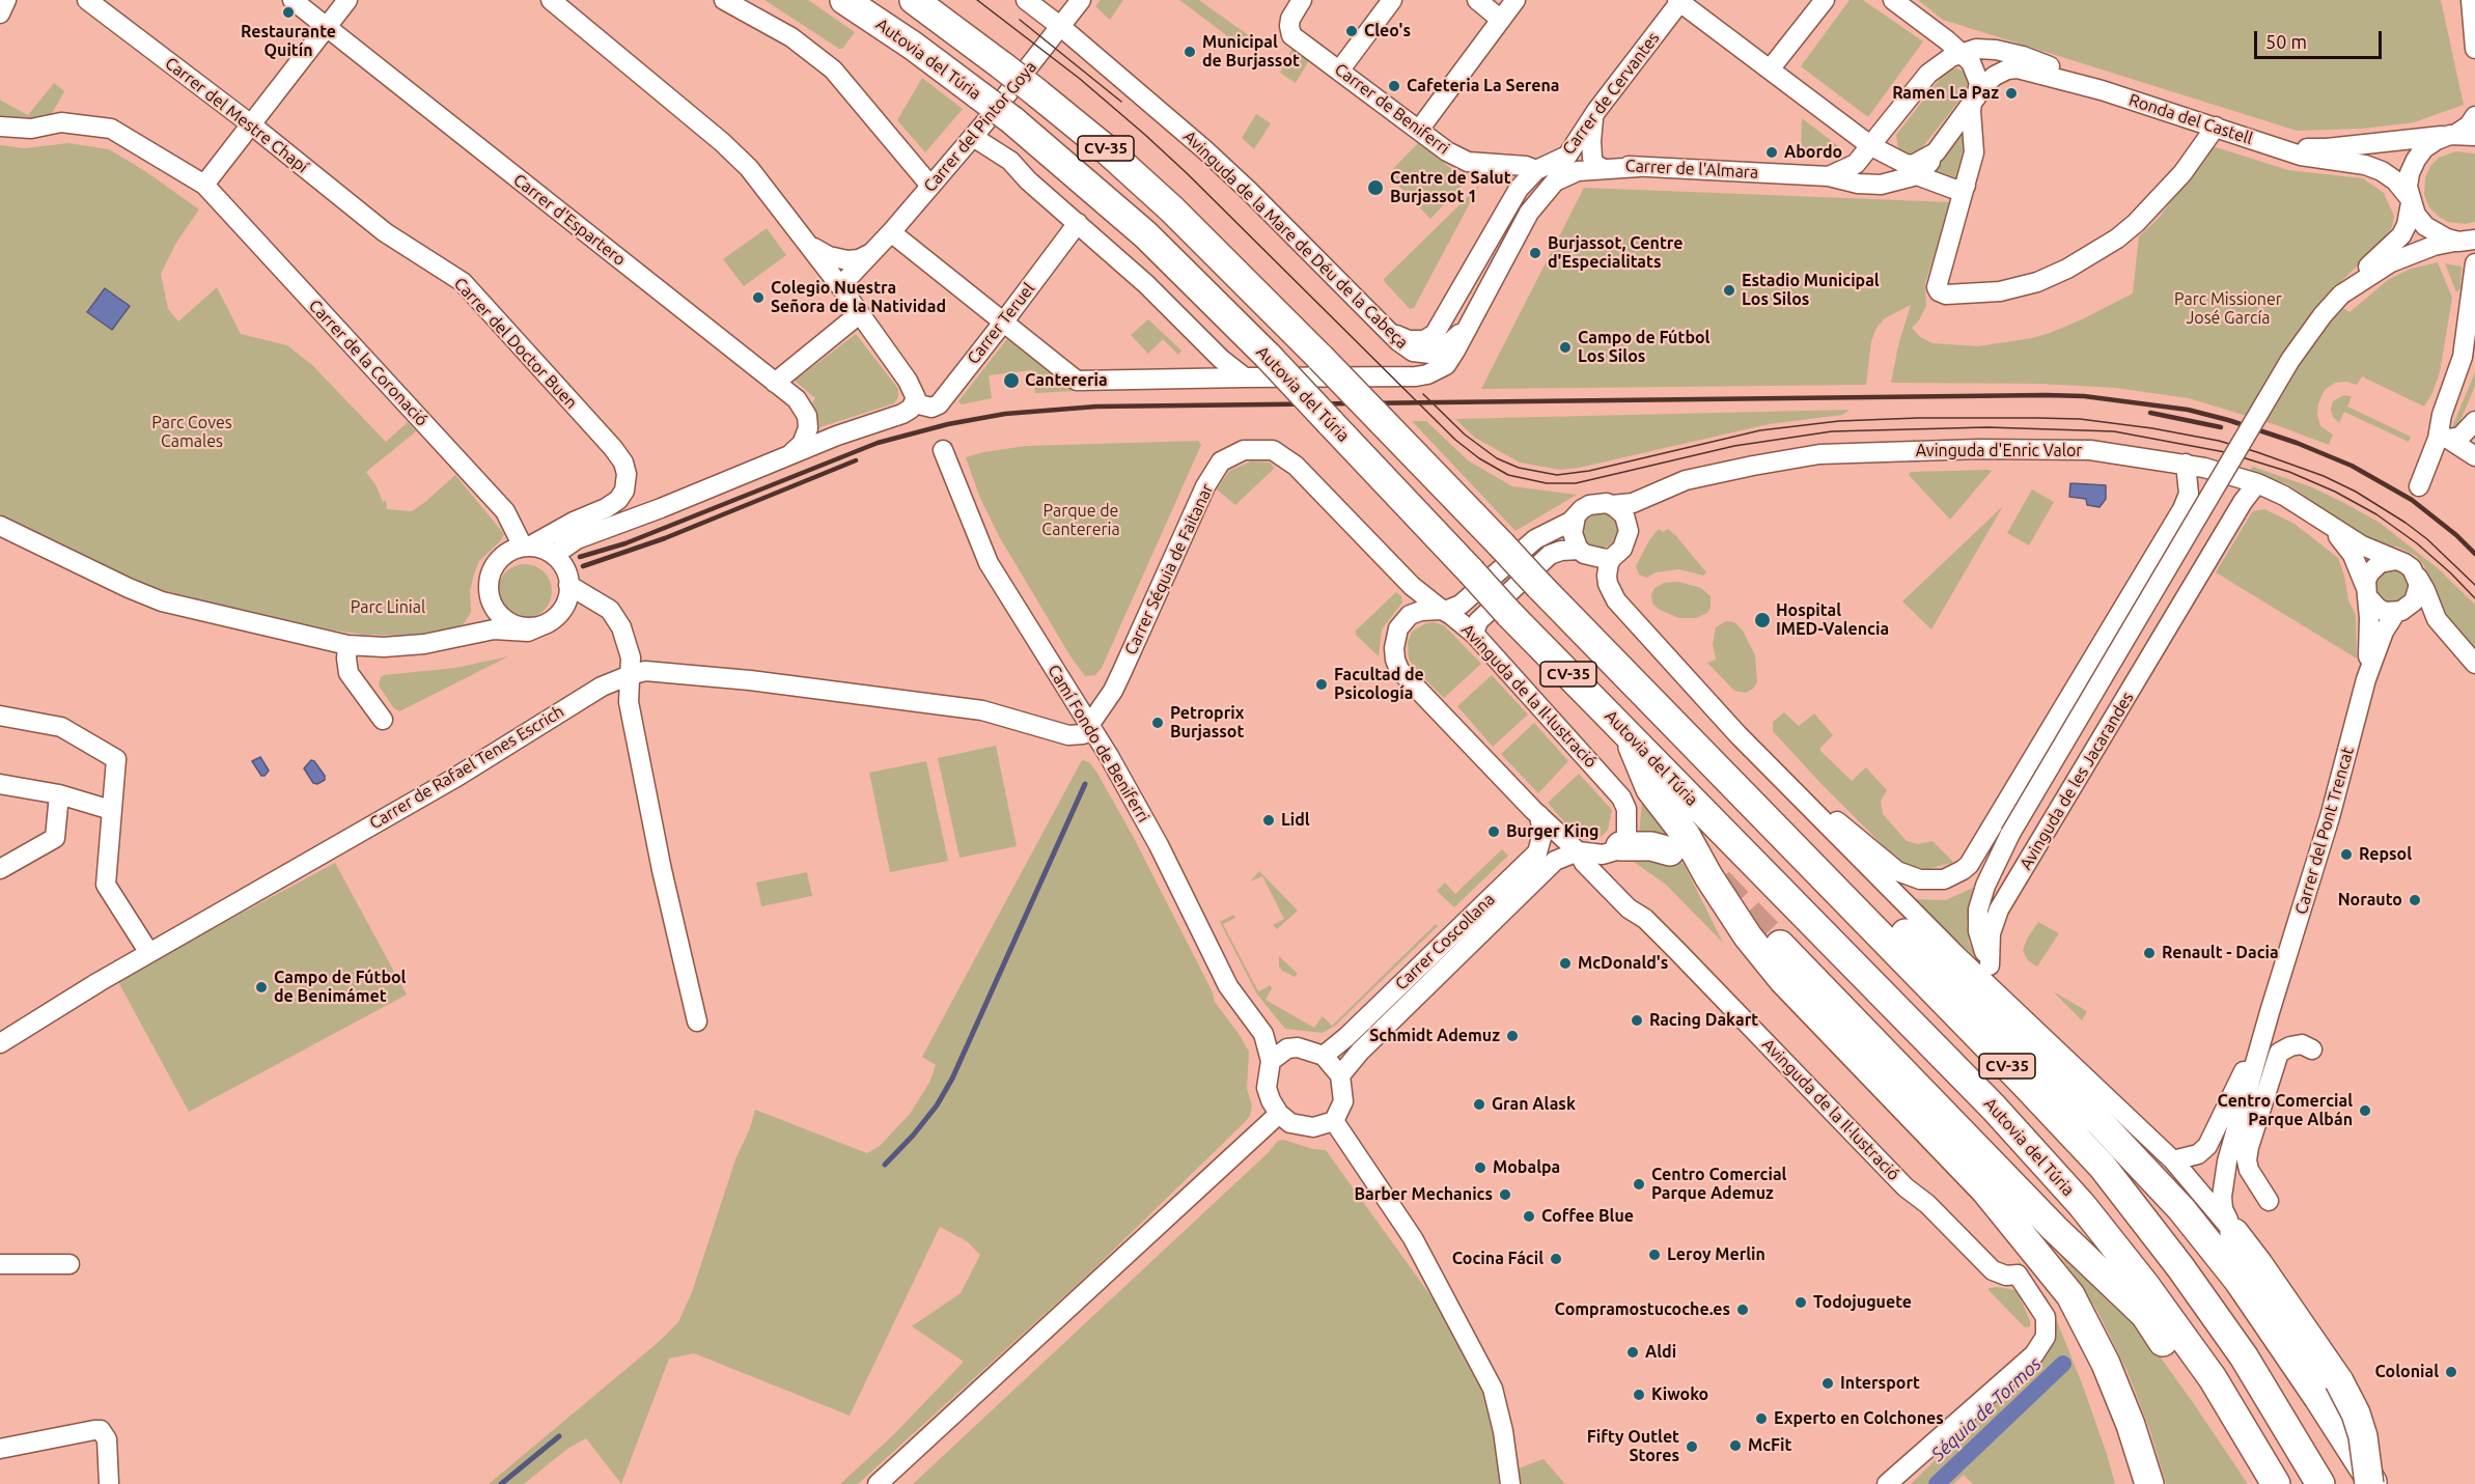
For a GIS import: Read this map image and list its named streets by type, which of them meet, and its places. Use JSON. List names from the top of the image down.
{
  "streets": {
    "highway": ["Autovia del Túria", "CV-35"],
    "street": [
      "Carrer de Cervantes",
      "Carrer de Beniferri",
      "Carrer del Mestre Chapí",
      "Ronda del Castell",
      "Carrer del Pintor Goya",
      "Carrer de l'Almara",
      "Carrer d'Espartero",
      "Avinguda de la Mare de Déu de la Cabeça",
      "Carrer Teruel",
      "Carrer del Doctor Buen",
      "Carrer de la Coronació",
      "Avinguda d'Enric Valor",
      "Carrer Séquia de Faitanar",
      "Avinguda de la Il·lustració",
      "Camí Fondo de Beniferri",
      "Carrer de Rafael Tenes Escrich",
      "Avinguda de les Jacarandes",
      "Carrer del Pont Trencat",
      "Carrer Coscollana"
    ]
  },
  "crossings": [
    ["Carrer de Cervantes", "Carrer de Beniferri"],
    ["Carrer de Cervantes", "Carrer de l'Almara"],
    ["Carrer de Cervantes", "Avinguda de la Mare de Déu de la Cabeça"],
    ["Carrer del Mestre Chapí", "Carrer del Doctor Buen"],
    ["Ronda del Castell", "Carrer de l'Almara"],
    ["Ronda del Castell", "Avinguda de les Jacarandes"],
    ["Carrer del Pintor Goya", "Avinguda de la Mare de Déu de la Cabeça"],
    ["Avinguda de la Mare de Déu de la Cabeça", "Carrer Teruel"],
    ["Carrer del Doctor Buen", "Carrer de la Coronació"],
    ["Avinguda d'Enric Valor", "Avinguda de les Jacarandes"],
    ["Avinguda d'Enric Valor", "Carrer del Pont Trencat"],
    ["Carrer Séquia de Faitanar", "Avinguda de la Il·lustració"],
    ["Carrer Séquia de Faitanar", "Camí Fondo de Beniferri"],
    ["Carrer Séquia de Faitanar", "Carrer de Rafael Tenes Escrich"],
    ["Avinguda de la Il·lustració", "Carrer Coscollana"],
    ["Camí Fondo de Beniferri", "Carrer de Rafael Tenes Escrich"],
    ["Camí Fondo de Beniferri", "Carrer Coscollana"]
  ],
  "water": ["Séquia de Tormos"],
  "parks": [
    "Parc Missioner José García",
    "Parc Coves Camales",
    "Parque de Cantereria",
    "Parc Linial"
  ],
  "places": [
    "Restaurante Quitín",
    "Cleo's",
    "Municipal de Burjassot",
    "Cafeteria La Serena",
    "Ramen La Paz",
    "Abordo",
    "Centre de Salut Burjassot 1",
    "Burjassot, Centre d'Especialitats",
    "Estadio Municipal Los Silos",
    "Colegio Nuestra Señora de la Natividad",
    "Campo de Fútbol Los Silos",
    "Cantereria",
    "Hospital IMED-Valencia",
    "Facultad de Psicología",
    "Petroprix Burjassot",
    "Lidl",
    "Burger King",
    "Repsol",
    "Norauto",
    "Renault - Dacia",
    "McDonald's",
    "Campo de Fútbol de Benimámet",
    "Racing Dakart",
    "Schmidt Ademuz",
    "Gran Alask",
    "Centro Comercial Parque Albán",
    "Mobalpa",
    "Centro Comercial Parque Ademuz",
    "Barber Mechanics",
    "Coffee Blue",
    "Leroy Merlin",
    "Cocina Fácil",
    "Todojuguete",
    "Compramostucoche.es",
    "Aldi",
    "Colonial",
    "Intersport",
    "Kiwoko",
    "Experto en Colchones",
    "McFit",
    "Fifty Outlet Stores"
  ],
  "scale_bar": "50 m"
}
